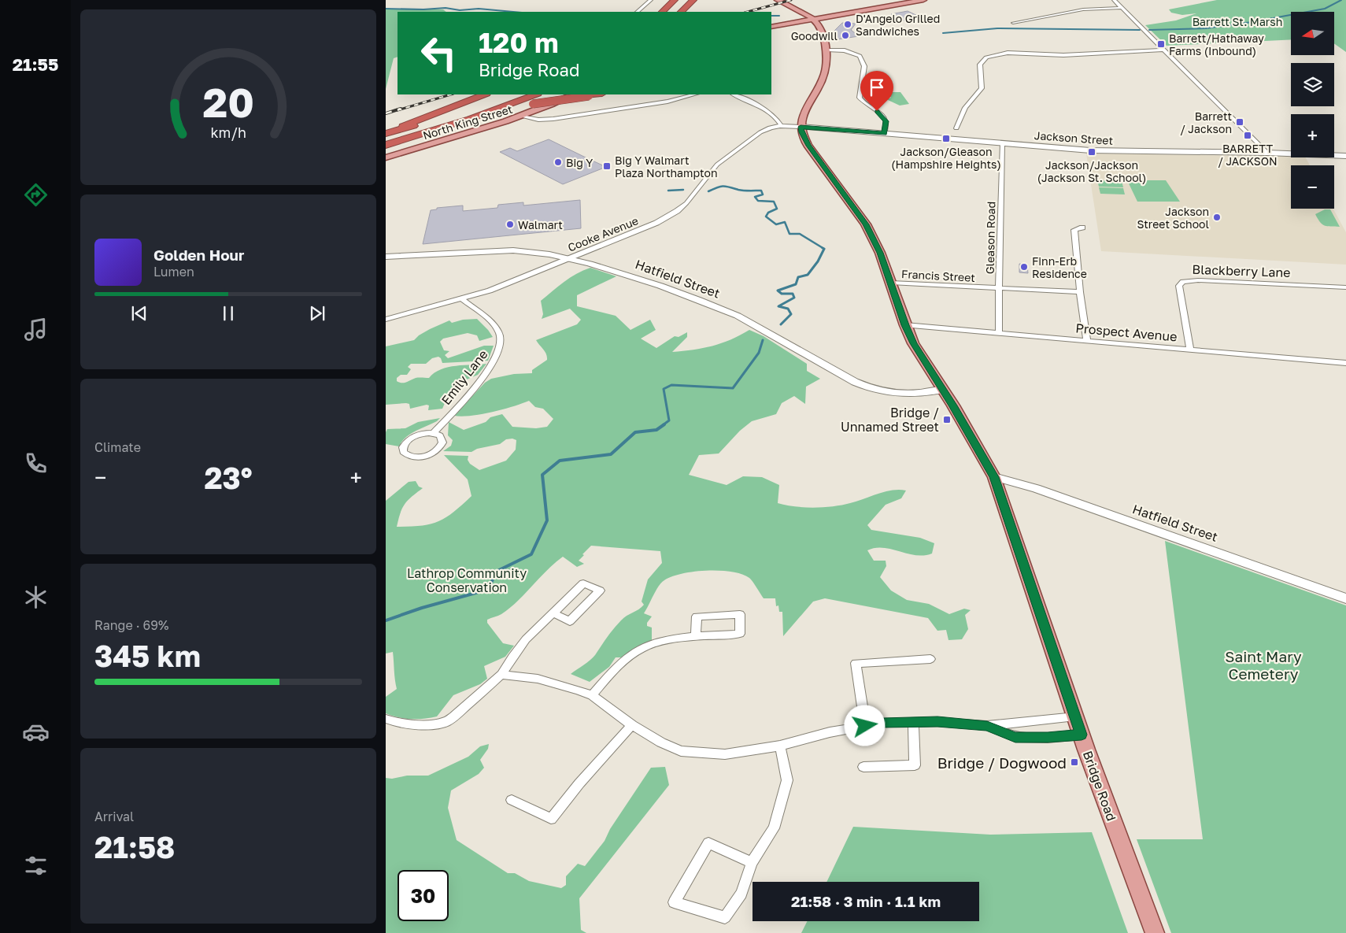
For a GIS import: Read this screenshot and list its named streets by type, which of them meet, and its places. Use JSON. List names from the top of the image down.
{
  "streets": {
    "main road": ["North King Street", "Bridge Road"],
    "street": [
      "Jackson Street",
      "Cooke Avenue",
      "Gleason Road",
      "Blackberry Lane",
      "Francis Street",
      "Hatfield Street",
      "Prospect Avenue",
      "Emily Lane"
    ]
  },
  "crossings": [
    ["Jackson Street", "Cooke Avenue"],
    ["Jackson Street", "Gleason Road"],
    ["Jackson Street", "Bridge Road"],
    ["Cooke Avenue", "Hatfield Street"],
    ["Cooke Avenue", "Emily Lane"],
    ["Cooke Avenue", "Bridge Road"],
    ["Gleason Road", "Francis Street"],
    ["Gleason Road", "Prospect Avenue"],
    ["Blackberry Lane", "Prospect Avenue"],
    ["Francis Street", "Bridge Road"],
    ["Hatfield Street", "Bridge Road"],
    ["Prospect Avenue", "Bridge Road"]
  ],
  "parks": ["Barrett St. Marsh", "Lathrop Community Conservation", "Saint Mary Cemetery"],
  "places": {
    "other": [
      "D'Angelo Grilled Sandwiches",
      "Goodwill",
      "Big Y",
      "Jackson Street School",
      "Walmart",
      "Finn-Erb Residence"
    ],
    "transit": [
      "Barrett/Hathaway Farms (Inbound)",
      "Barrett / Jackson",
      "BARRETT / JACKSON",
      "Jackson/Gleason (Hampshire Heights)",
      "Jackson/Jackson (Jackson St. School)",
      "Big Y Walmart Plaza Northampton",
      "Bridge / Unnamed Street",
      "Bridge / Dogwood"
    ]
  },
  "north": "left",
  "page": {
    "tabs": "21:55",
    "map_buttons": ["+", "−"],
    "turn": ["120 m", "Bridge Road"],
    "song": ["Golden Hour", "Lumen"],
    "tile": [
      "Climate",
      ["Range · 69%", "345 km"],
      ["Arrival", "21:58"]
    ],
    "heat": ["−", "23°", "+"],
    "limit": "30",
    "trip": "21:58 · 3 min · 1.1 km",
    "gauge": ["20", "km/h"]
  }
}
